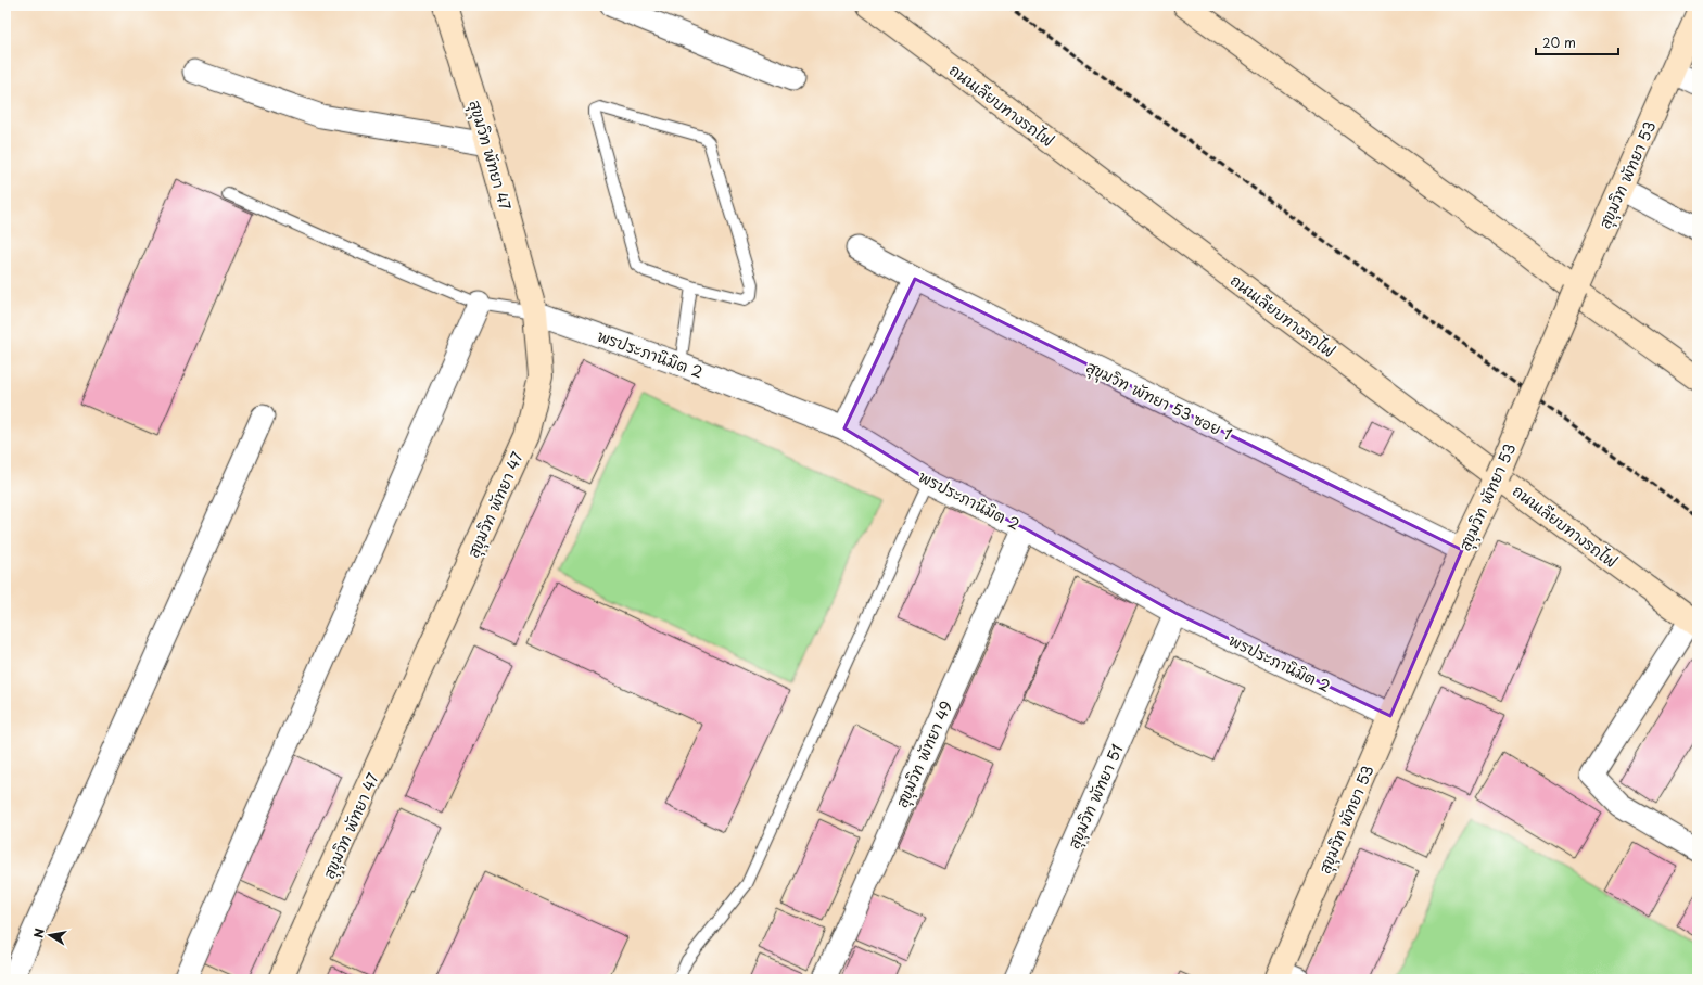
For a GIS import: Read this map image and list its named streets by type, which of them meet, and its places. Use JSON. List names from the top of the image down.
{
  "streets": {
    "street": [
      "ถนนเลียบทางรถไฟ",
      "สุขุมวิท พัทยา 47",
      "สุขุมวิท พัทยา 53",
      "พรประภานิมิต 2",
      "สุขุมวิท พัทยา 53 ซอย 1",
      "สุขุมวิท พัทยา 49",
      "สุขุมวิท พัทยา 51"
    ]
  },
  "crossings": [
    ["ถนนเลียบทางรถไฟ", "สุขุมวิท พัทยา 53"],
    ["สุขุมวิท พัทยา 47", "พรประภานิมิต 2"],
    ["สุขุมวิท พัทยา 53", "พรประภานิมิต 2"],
    ["สุขุมวิท พัทยา 53", "สุขุมวิท พัทยา 53 ซอย 1"],
    ["พรประภานิมิต 2", "สุขุมวิท พัทยา 49"],
    ["พรประภานิมิต 2", "สุขุมวิท พัทยา 51"]
  ],
  "scale_bar": "20 m",
  "north": "left"
}
